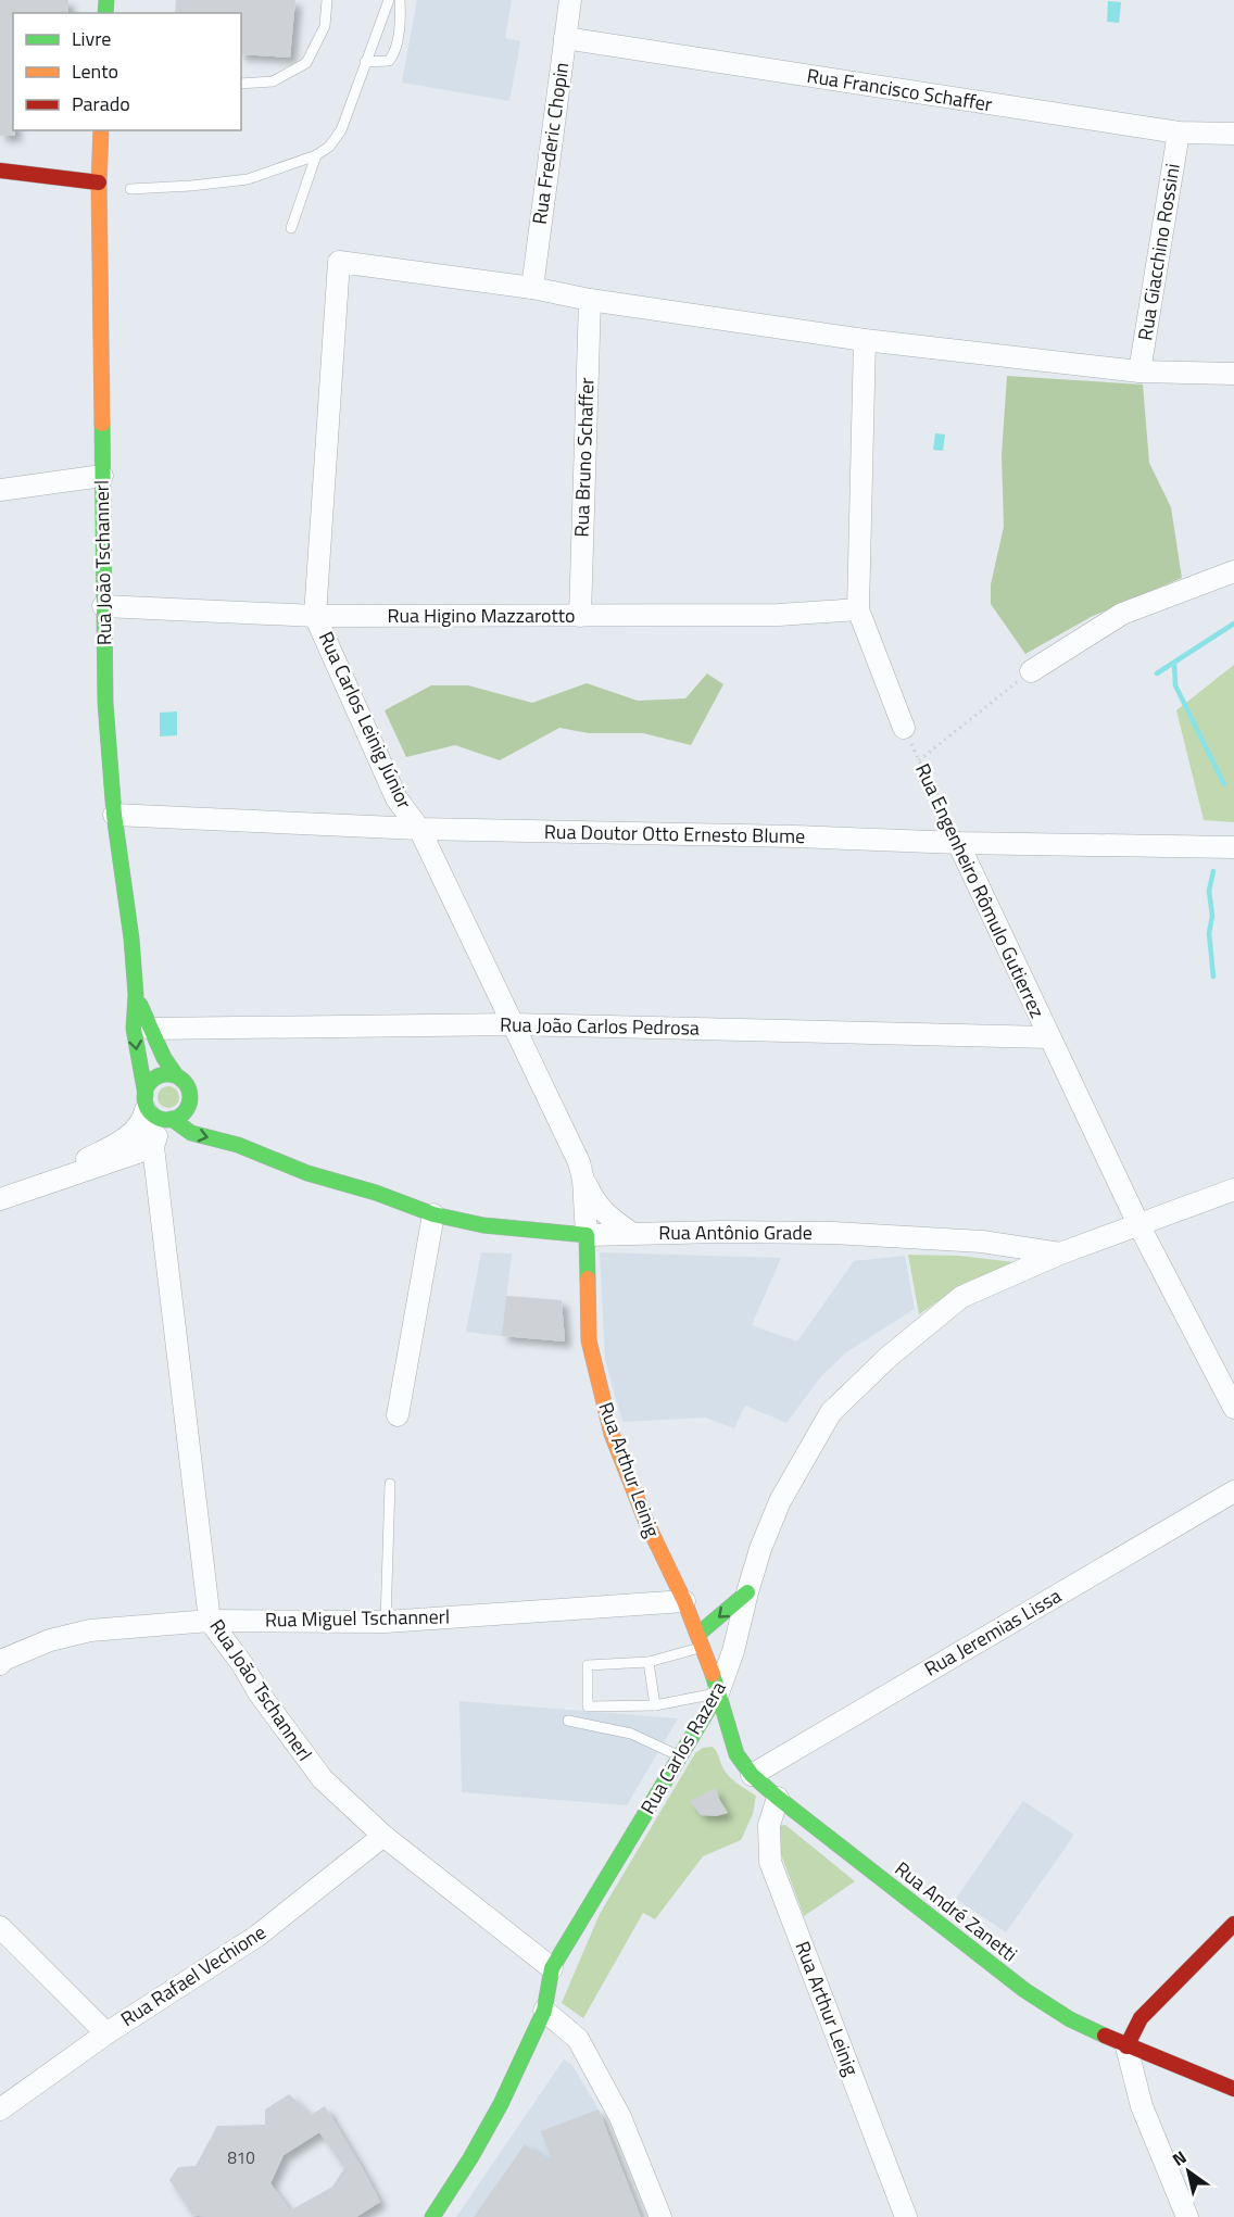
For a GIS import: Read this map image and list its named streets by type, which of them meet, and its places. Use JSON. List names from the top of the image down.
{
  "streets": {
    "main road": [
      "Rua João Tschannerl",
      "Rua Antônio Grade",
      "Rua Arthur Leinig",
      "Rua Carlos Razera",
      "Rua André Zanetti"
    ],
    "street": [
      "Rua Francisco Schaffer",
      "Rua Frederic Chopin",
      "Rua Giacchino Rossini",
      "Rua Bruno Schaffer",
      "Rua Higino Mazzarotto",
      "Rua Carlos Leinig Júnior",
      "Rua Doutor Otto Ernesto Blume",
      "Rua Engenheiro Rômulo Gutierrez",
      "Rua João Carlos Pedrosa",
      "Rua Miguel Tschannerl",
      "Rua Jeremias Lissa",
      "Rua Rafael Vechione"
    ]
  },
  "crossings": [
    ["Rua Francisco Schaffer", "Rua Frederic Chopin"],
    ["Rua Francisco Schaffer", "Rua Giacchino Rossini"],
    ["Rua Frederic Chopin", "Rua Carlos Leinig Júnior"],
    ["Rua Bruno Schaffer", "Rua Higino Mazzarotto"],
    ["Rua João Tschannerl", "Rua Higino Mazzarotto"],
    ["Rua João Tschannerl", "Rua Doutor Otto Ernesto Blume"],
    ["Rua João Tschannerl", "Rua João Carlos Pedrosa"],
    ["Rua João Tschannerl", "Rua Antônio Grade"],
    ["Rua João Tschannerl", "Rua Miguel Tschannerl"],
    ["Rua João Tschannerl", "Rua Carlos Razera"],
    ["Rua João Tschannerl", "Rua Rafael Vechione"],
    ["Rua Higino Mazzarotto", "Rua Carlos Leinig Júnior"],
    ["Rua Carlos Leinig Júnior", "Rua Doutor Otto Ernesto Blume"],
    ["Rua Carlos Leinig Júnior", "Rua João Carlos Pedrosa"],
    ["Rua Carlos Leinig Júnior", "Rua Antônio Grade"],
    ["Rua Carlos Leinig Júnior", "Rua Arthur Leinig"],
    ["Rua Doutor Otto Ernesto Blume", "Rua Engenheiro Rômulo Gutierrez"],
    ["Rua Engenheiro Rômulo Gutierrez", "Rua João Carlos Pedrosa"],
    ["Rua Engenheiro Rômulo Gutierrez", "Rua Antônio Grade"],
    ["Rua Antônio Grade", "Rua Arthur Leinig"],
    ["Rua Antônio Grade", "Rua Carlos Razera"],
    ["Rua Arthur Leinig", "Rua Miguel Tschannerl"],
    ["Rua Arthur Leinig", "Rua Carlos Razera"],
    ["Rua Arthur Leinig", "Rua André Zanetti"],
    ["Rua Jeremias Lissa", "Rua André Zanetti"],
    ["Rua Carlos Razera", "Rua André Zanetti"]
  ],
  "house_numbers": ["810"],
  "legend": ["Livre", "Lento", "Parado"],
  "north": "top left"
}
